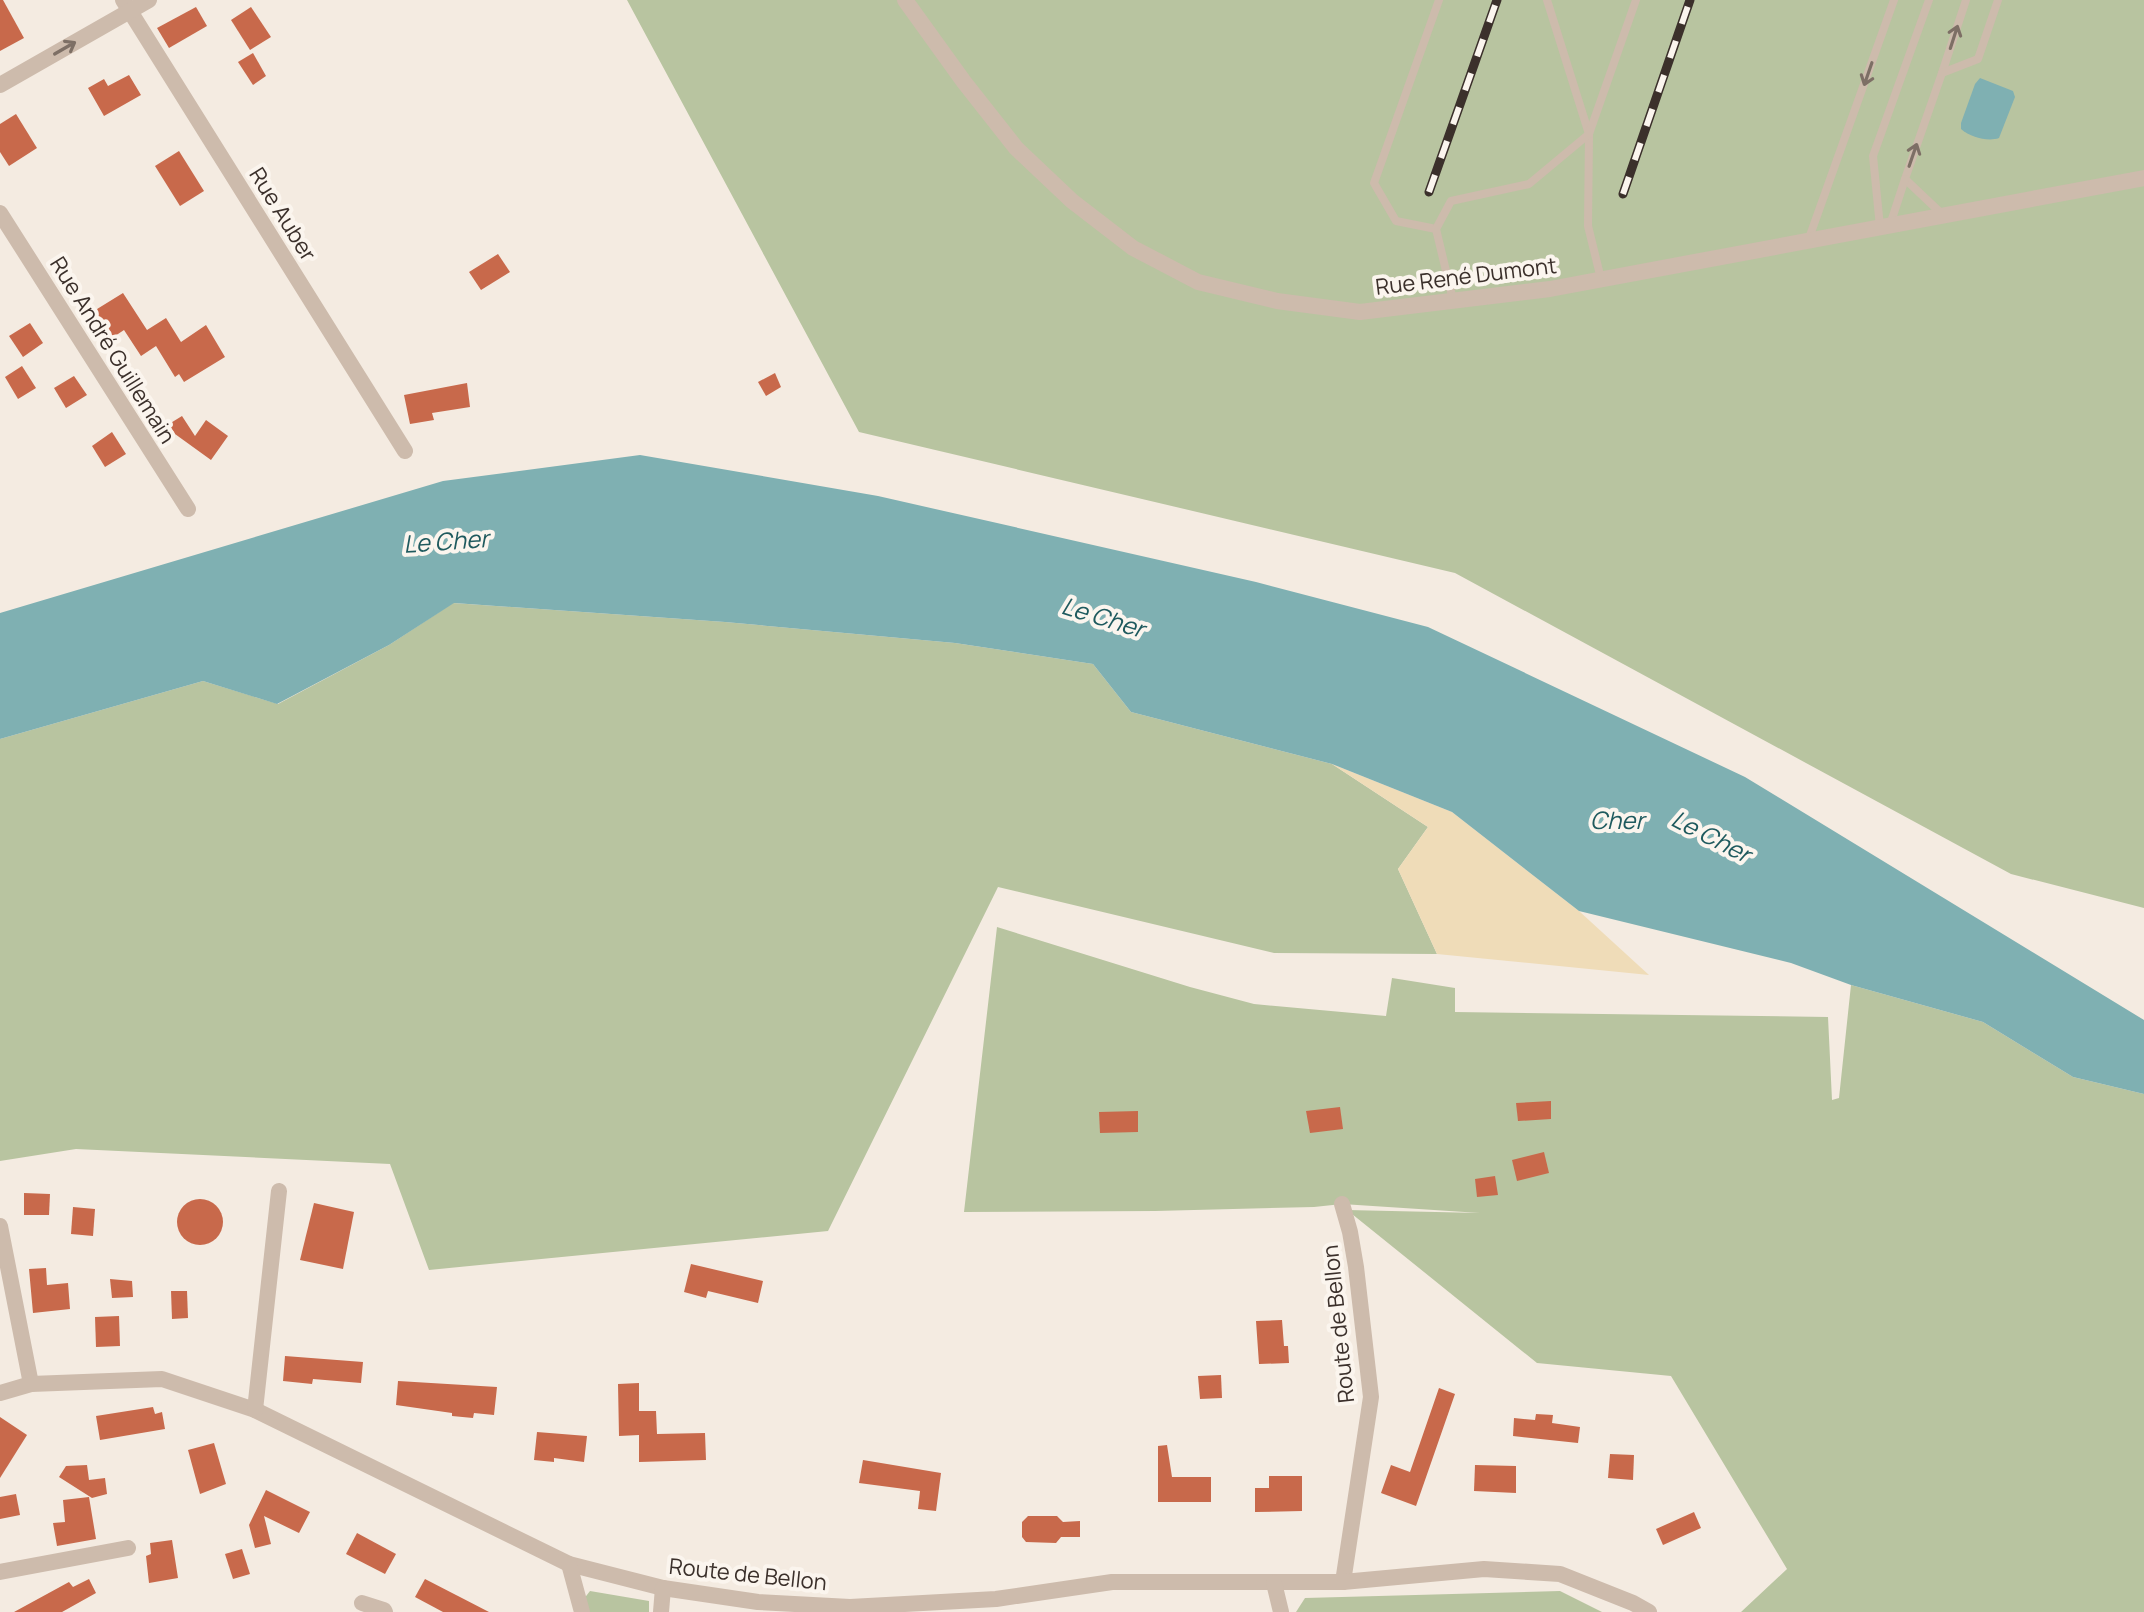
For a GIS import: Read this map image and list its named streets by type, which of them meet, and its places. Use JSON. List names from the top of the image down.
{
  "streets": {
    "street": [
      "Rue Auber",
      "Rue René Dumont",
      "Rue André Guillemain",
      "Route de Bellon"
    ]
  },
  "water": ["Le Cher", "Cher"]
}
